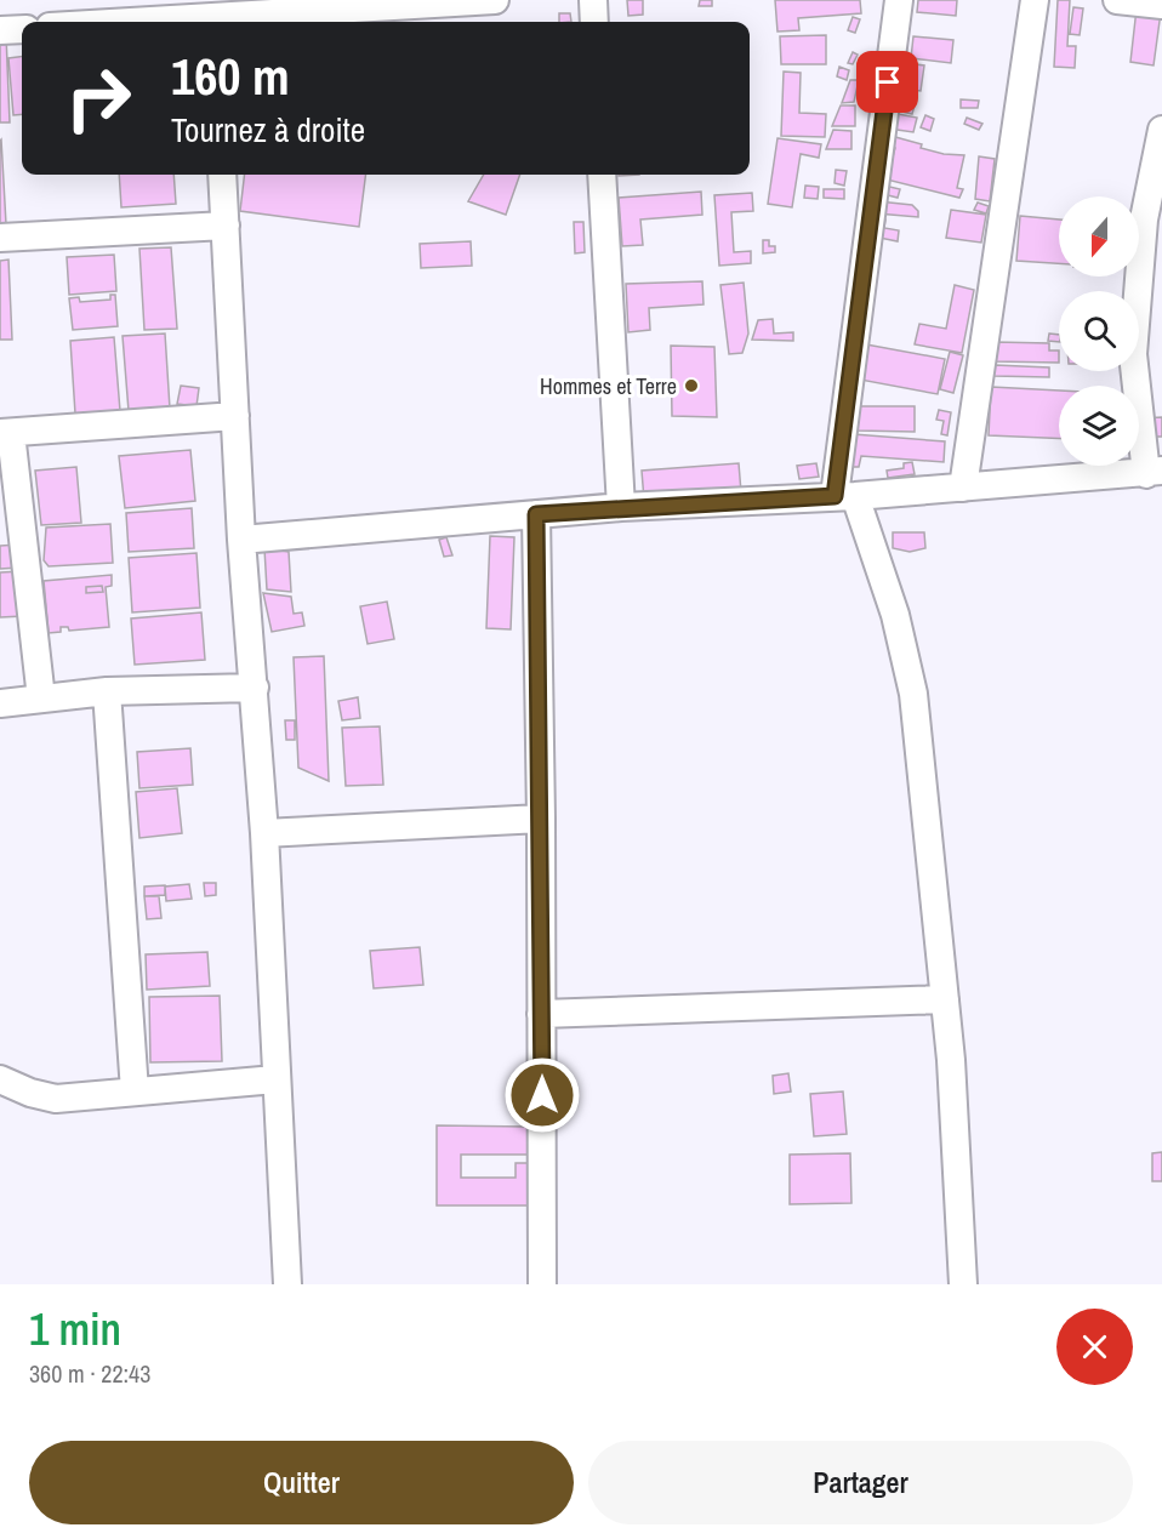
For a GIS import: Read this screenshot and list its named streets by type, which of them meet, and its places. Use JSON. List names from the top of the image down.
{
  "places": ["Hommes et Terre"],
  "north": "bottom",
  "page": {
    "turn": ["160 m", "Tournez à droite"],
    "heading": ["1 min", "360 m · 22:43"],
    "buttons": ["Quitter", "Partager"]
  }
}
